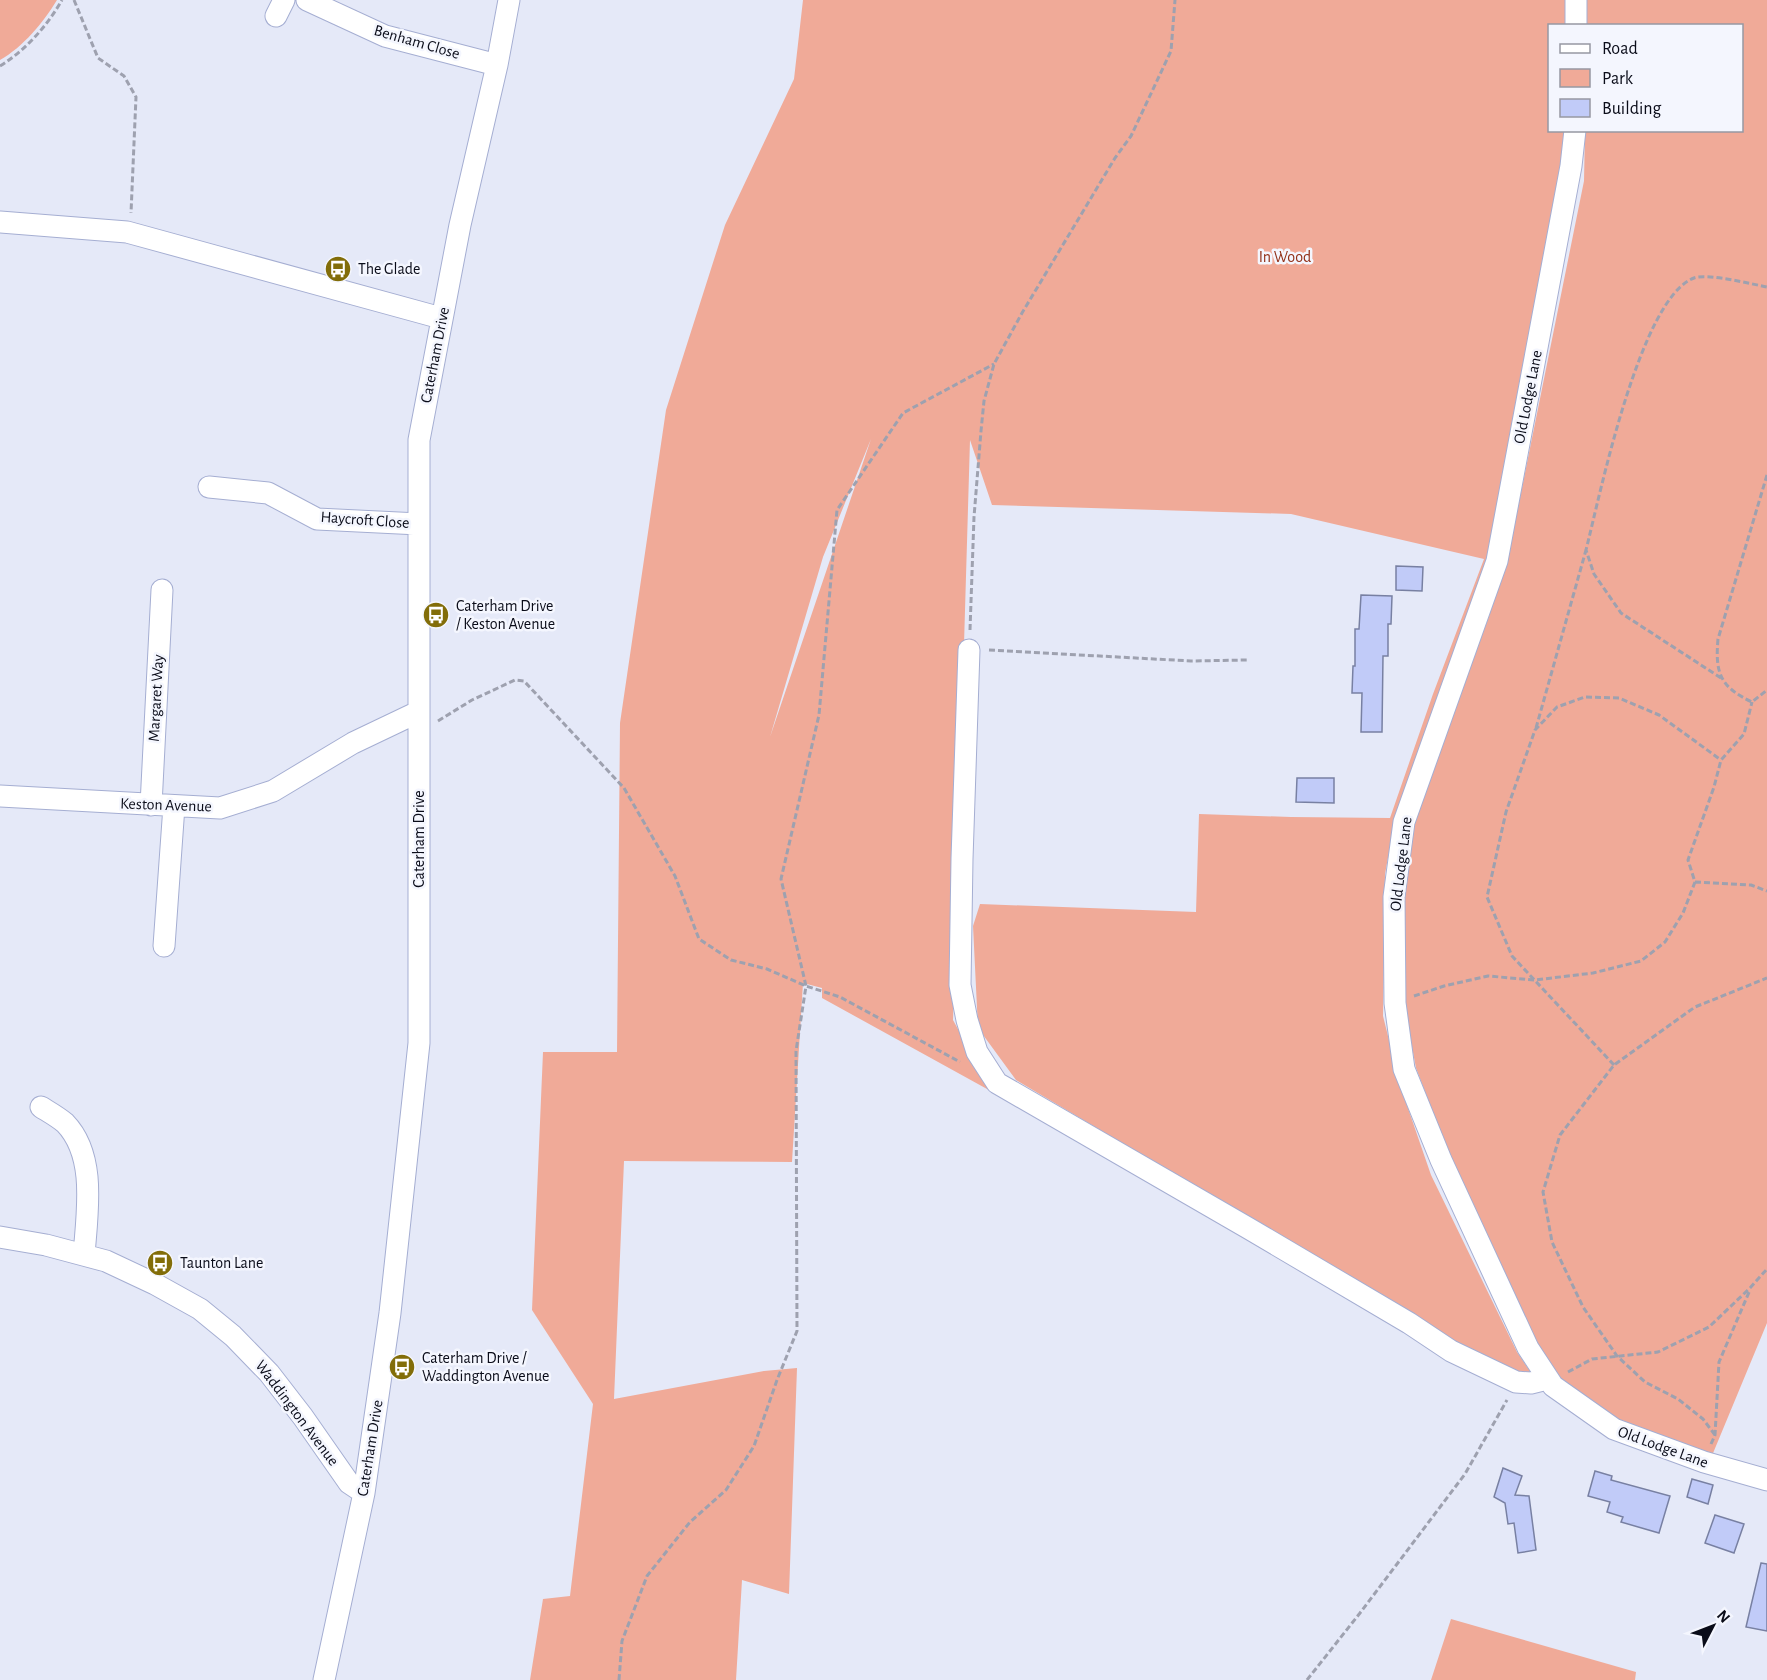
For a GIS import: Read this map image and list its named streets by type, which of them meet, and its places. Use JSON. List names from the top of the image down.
{
  "streets": {
    "street": [
      "Benham Close",
      "Caterham Drive",
      "Old Lodge Lane",
      "Haycroft Close",
      "Margaret Way",
      "Keston Avenue",
      "Waddington Avenue"
    ]
  },
  "crossings": [
    ["Benham Close", "Caterham Drive"],
    ["Caterham Drive", "Haycroft Close"],
    ["Caterham Drive", "Keston Avenue"],
    ["Caterham Drive", "Waddington Avenue"],
    ["Margaret Way", "Keston Avenue"]
  ],
  "parks": ["In Wood"],
  "places": {
    "bus stop": [
      "The Glade",
      "Caterham Drive / Keston Avenue",
      "Taunton Lane",
      "Caterham Drive / Waddington Avenue"
    ]
  },
  "legend": ["Road", "Park", "Building"],
  "north": "top right"
}
